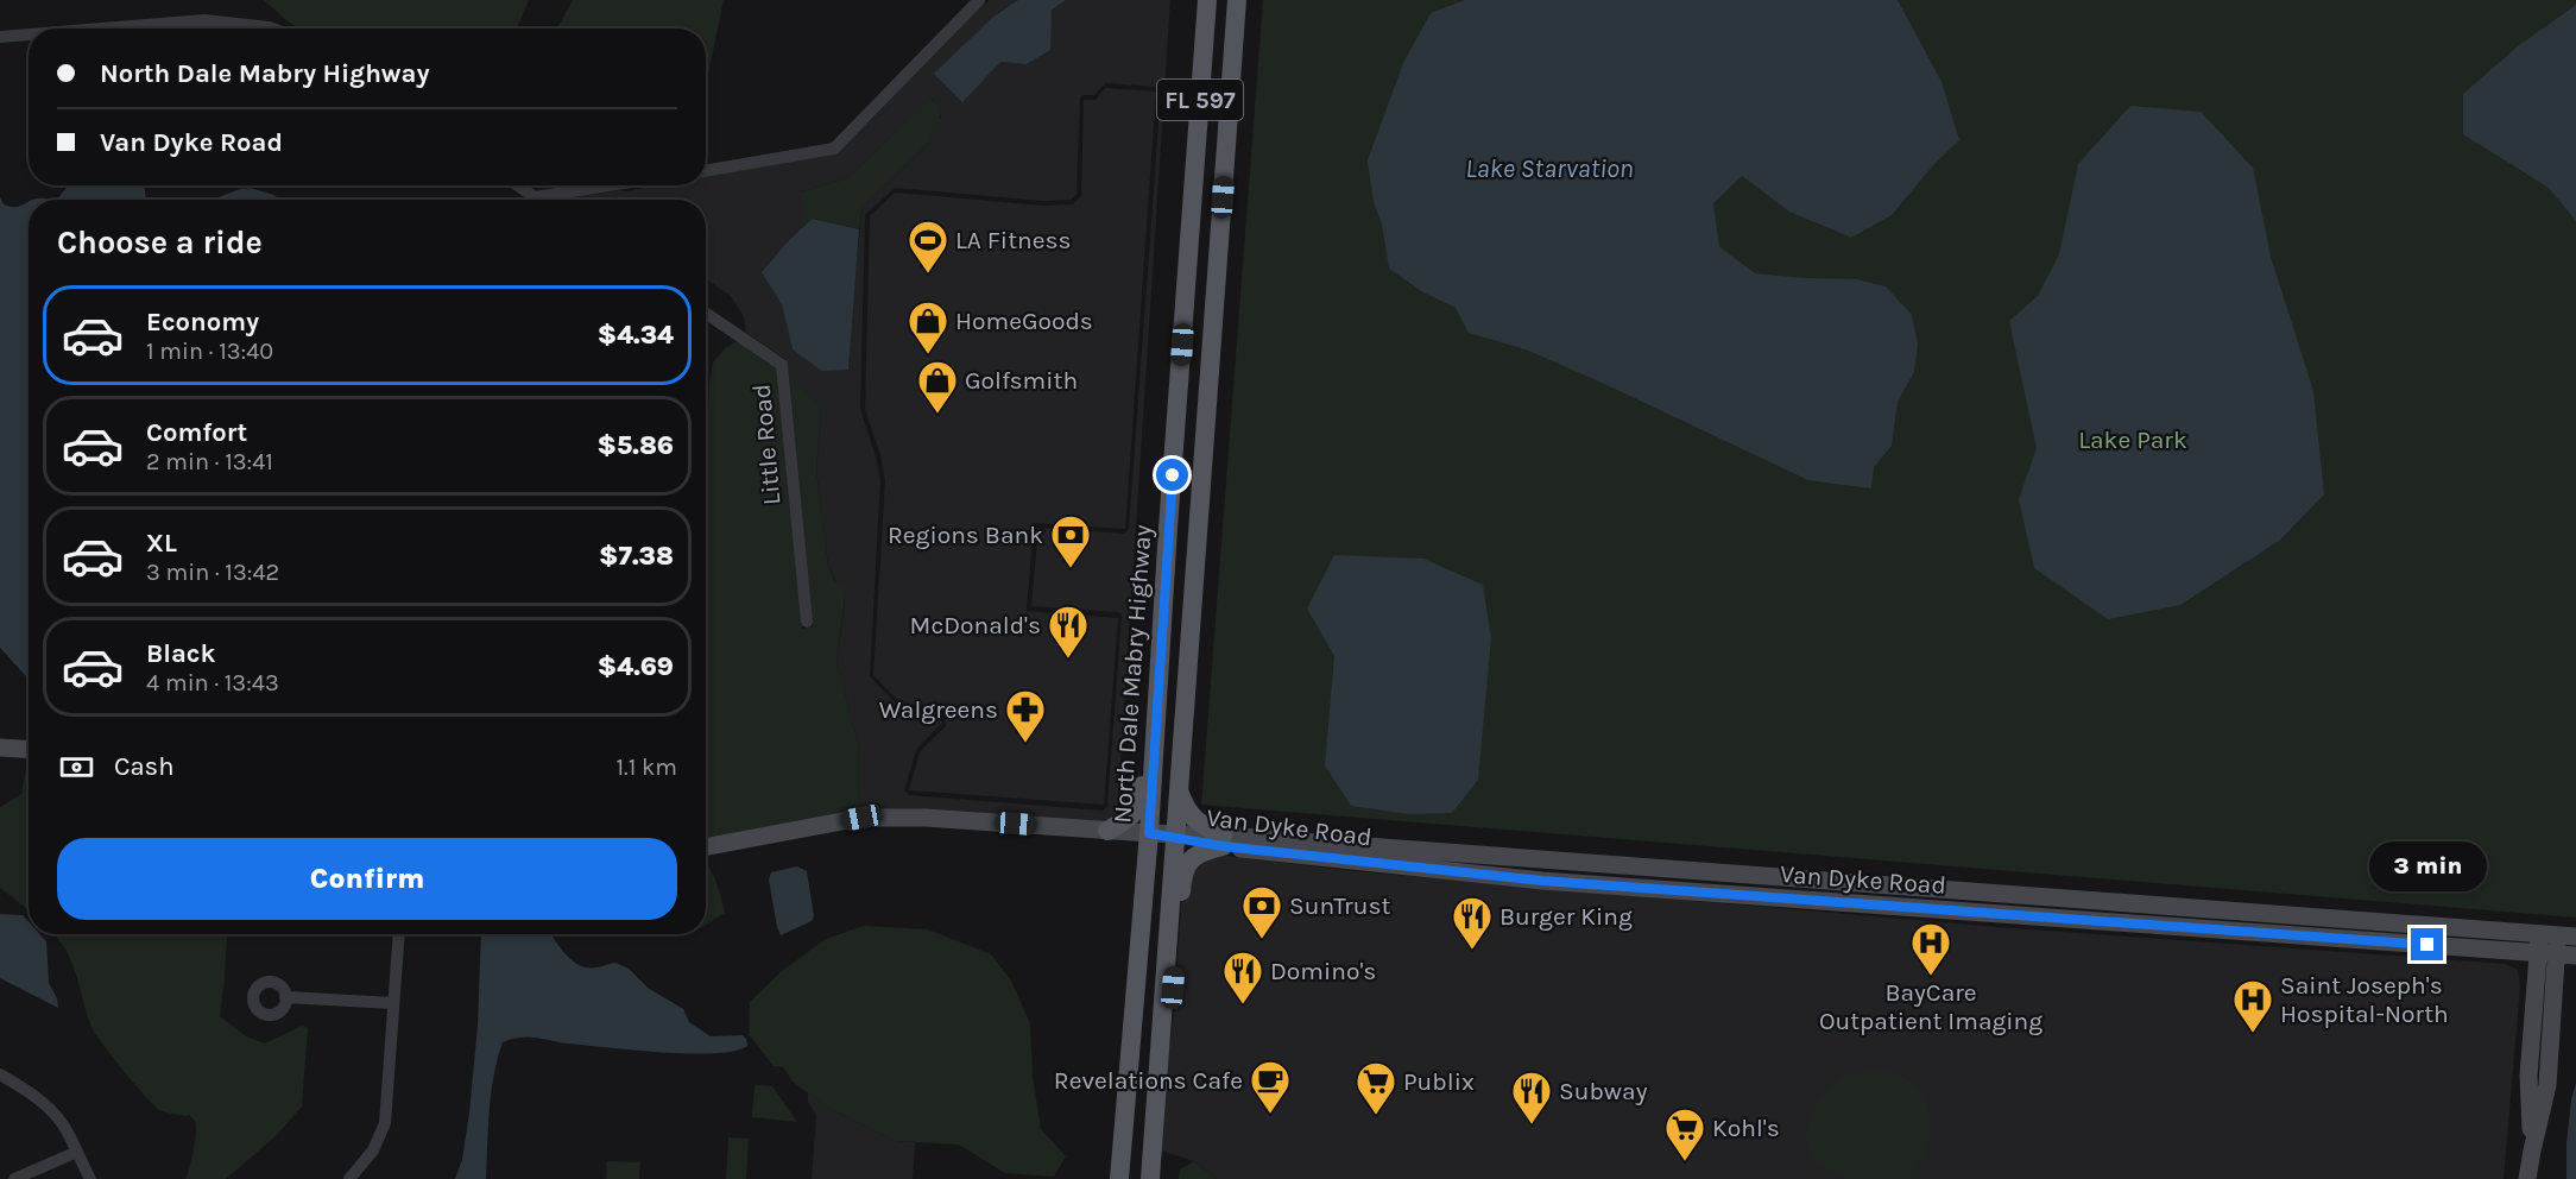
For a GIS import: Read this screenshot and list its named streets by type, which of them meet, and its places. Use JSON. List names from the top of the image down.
{
  "streets": {
    "main road": ["FL 597", "North Dale Mabry Highway", "Van Dyke Road"],
    "street": ["Little Road"]
  },
  "crossings": [
    ["FL 597", "Van Dyke Road"],
    ["North Dale Mabry Highway", "Van Dyke Road"]
  ],
  "water": ["Lake Starvation"],
  "parks": ["Lake Park"],
  "places": {
    "sports": ["LA Fitness"],
    "shop": ["HomeGoods", "Golfsmith"],
    "bank": ["Regions Bank", "SunTrust"],
    "restaurant": [
      "McDonald's",
      "Burger King",
      "Domino's",
      "Subway"
    ],
    "pharmacy": ["Walgreens"],
    "hospital": ["BayCare Outpatient Imaging", "Saint Joseph's Hospital-North"],
    "cafe": ["Revelations Cafe"],
    "supermarket": ["Publix", "Kohl's"]
  },
  "page": {
    "banner": ["North Dale Mabry Highway", "Van Dyke Road"],
    "heading": "Choose a ride",
    "list": [
      {
        "name": "Economy",
        "note": "1 min · 13:40",
        "value": "$4.34"
      },
      {
        "name": "Comfort",
        "note": "2 min · 13:41",
        "value": "$5.86"
      },
      {
        "name": "XL",
        "note": "3 min · 13:42",
        "value": "$7.38"
      },
      {
        "name": "Black",
        "note": "4 min · 13:43",
        "value": "$4.69"
      }
    ],
    "pay": ["Cash", "1.1 km"],
    "buttons": "Confirm",
    "bubble": "3 min"
  }
}
